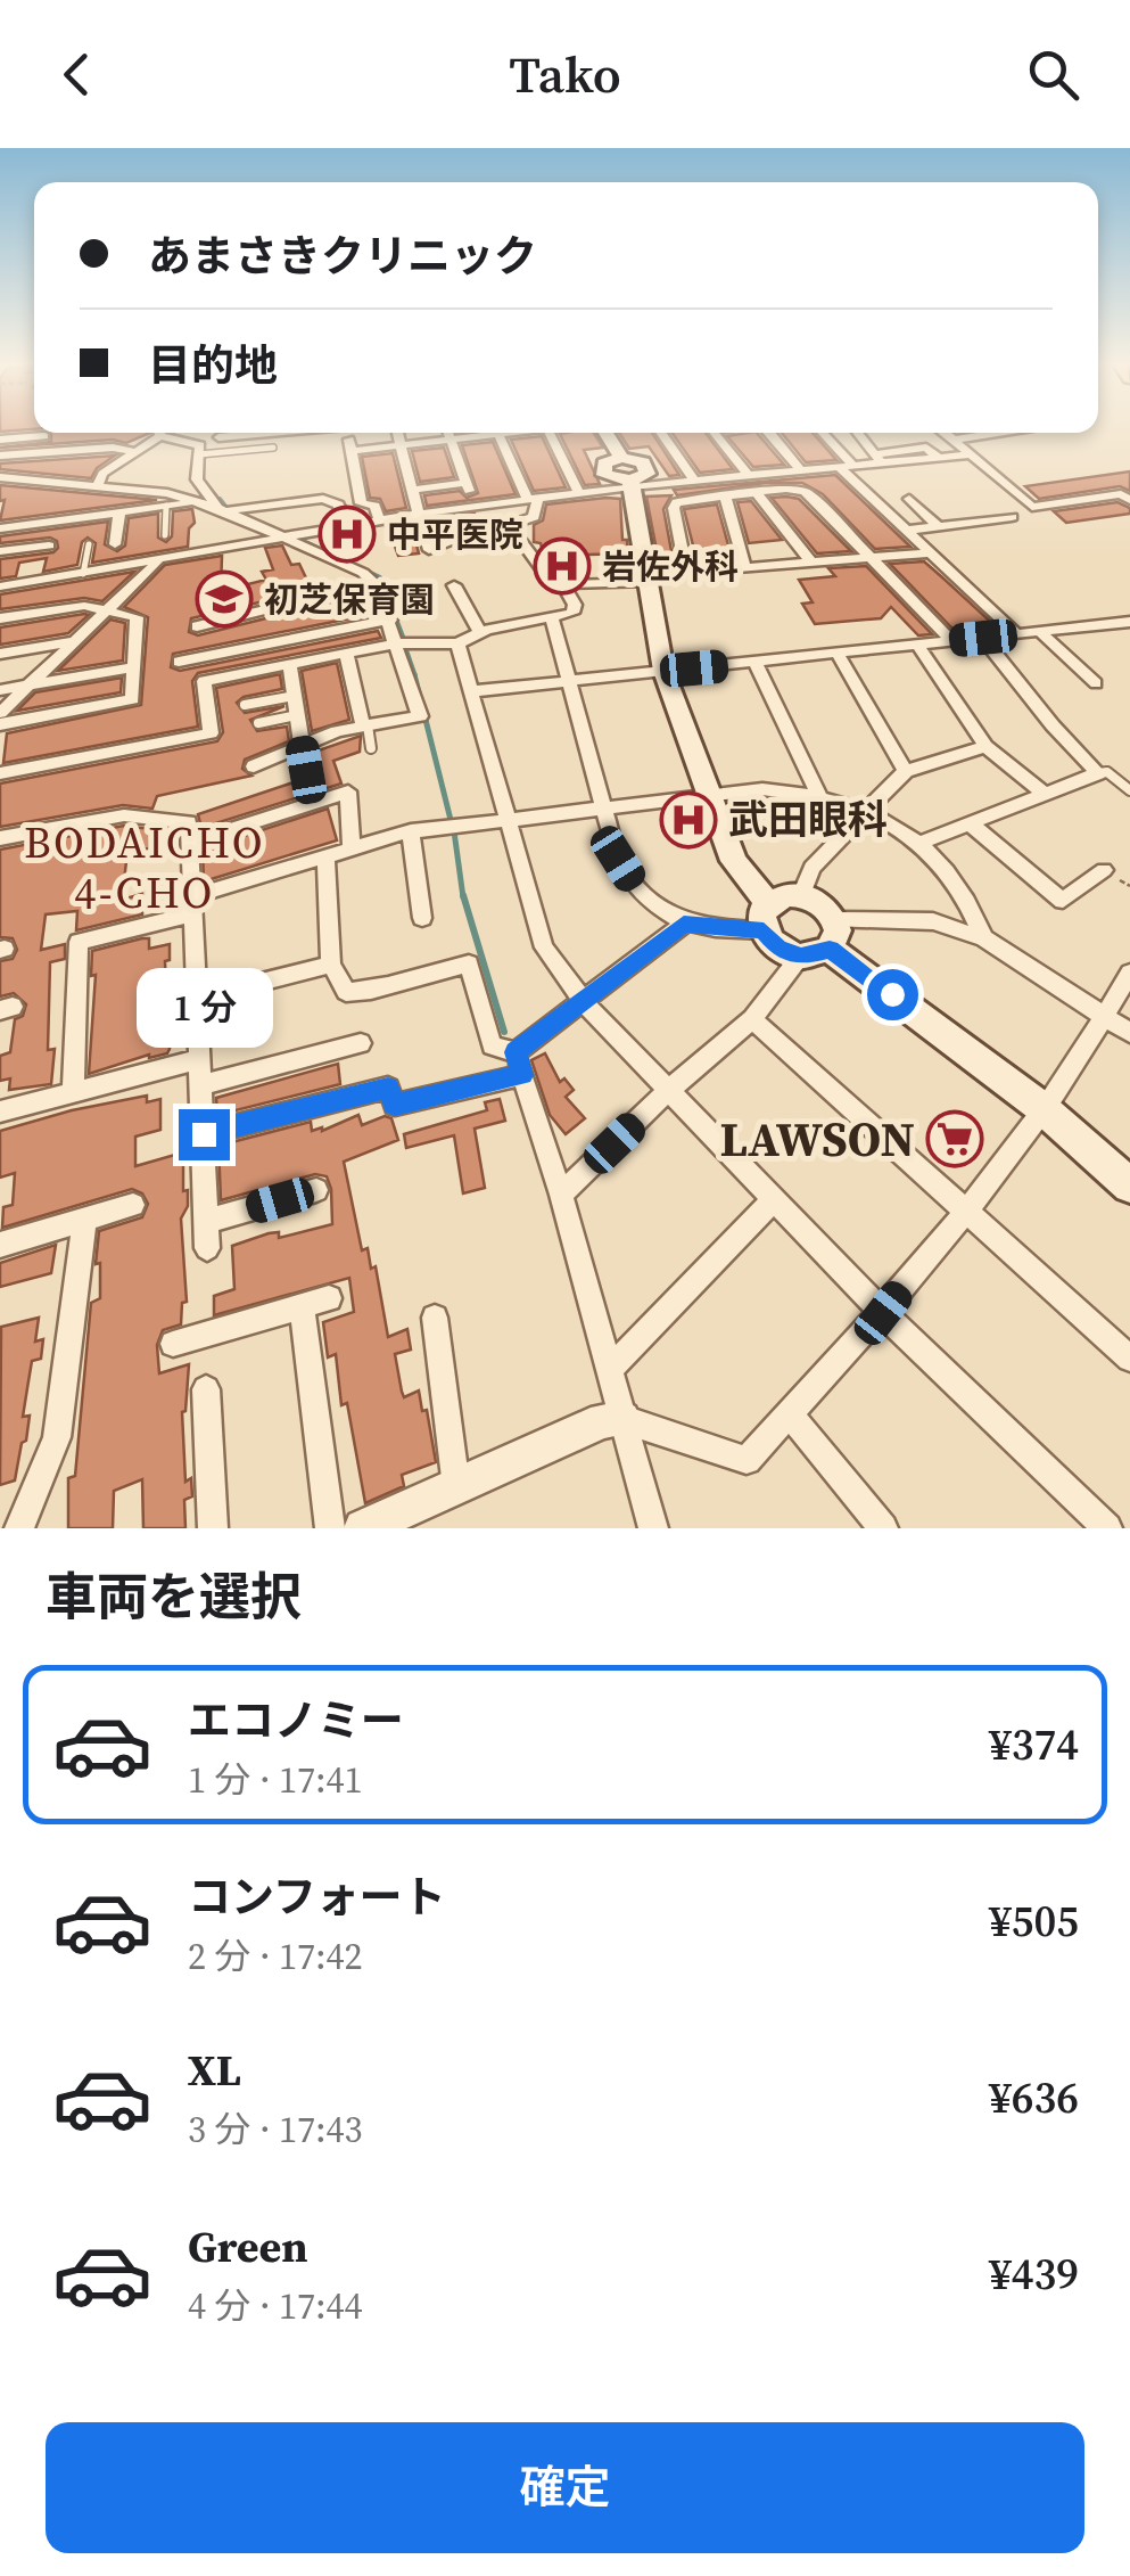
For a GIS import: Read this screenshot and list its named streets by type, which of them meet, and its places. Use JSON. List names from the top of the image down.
{
  "districts": ["BODAICHO 4-CHO"],
  "places": {
    "hospital": ["中平医院", "岩佐外科", "武田眼科"],
    "school or university": ["初芝保育園"],
    "supermarket": ["LAWSON"]
  },
  "page": {
    "header": "Tako",
    "banner": ["あまさきクリニック", "目的地"],
    "bubble": "1 分",
    "heading": "車両を選択",
    "list": [
      {
        "name": "エコノミー",
        "note": "1 分 · 17:41",
        "value": "¥374"
      },
      {
        "name": "コンフォート",
        "note": "2 分 · 17:42",
        "value": "¥505"
      },
      {
        "name": "XL",
        "note": "3 分 · 17:43",
        "value": "¥636"
      },
      {
        "name": "Green",
        "note": "4 分 · 17:44",
        "value": "¥439"
      }
    ],
    "buttons": "確定"
  }
}
